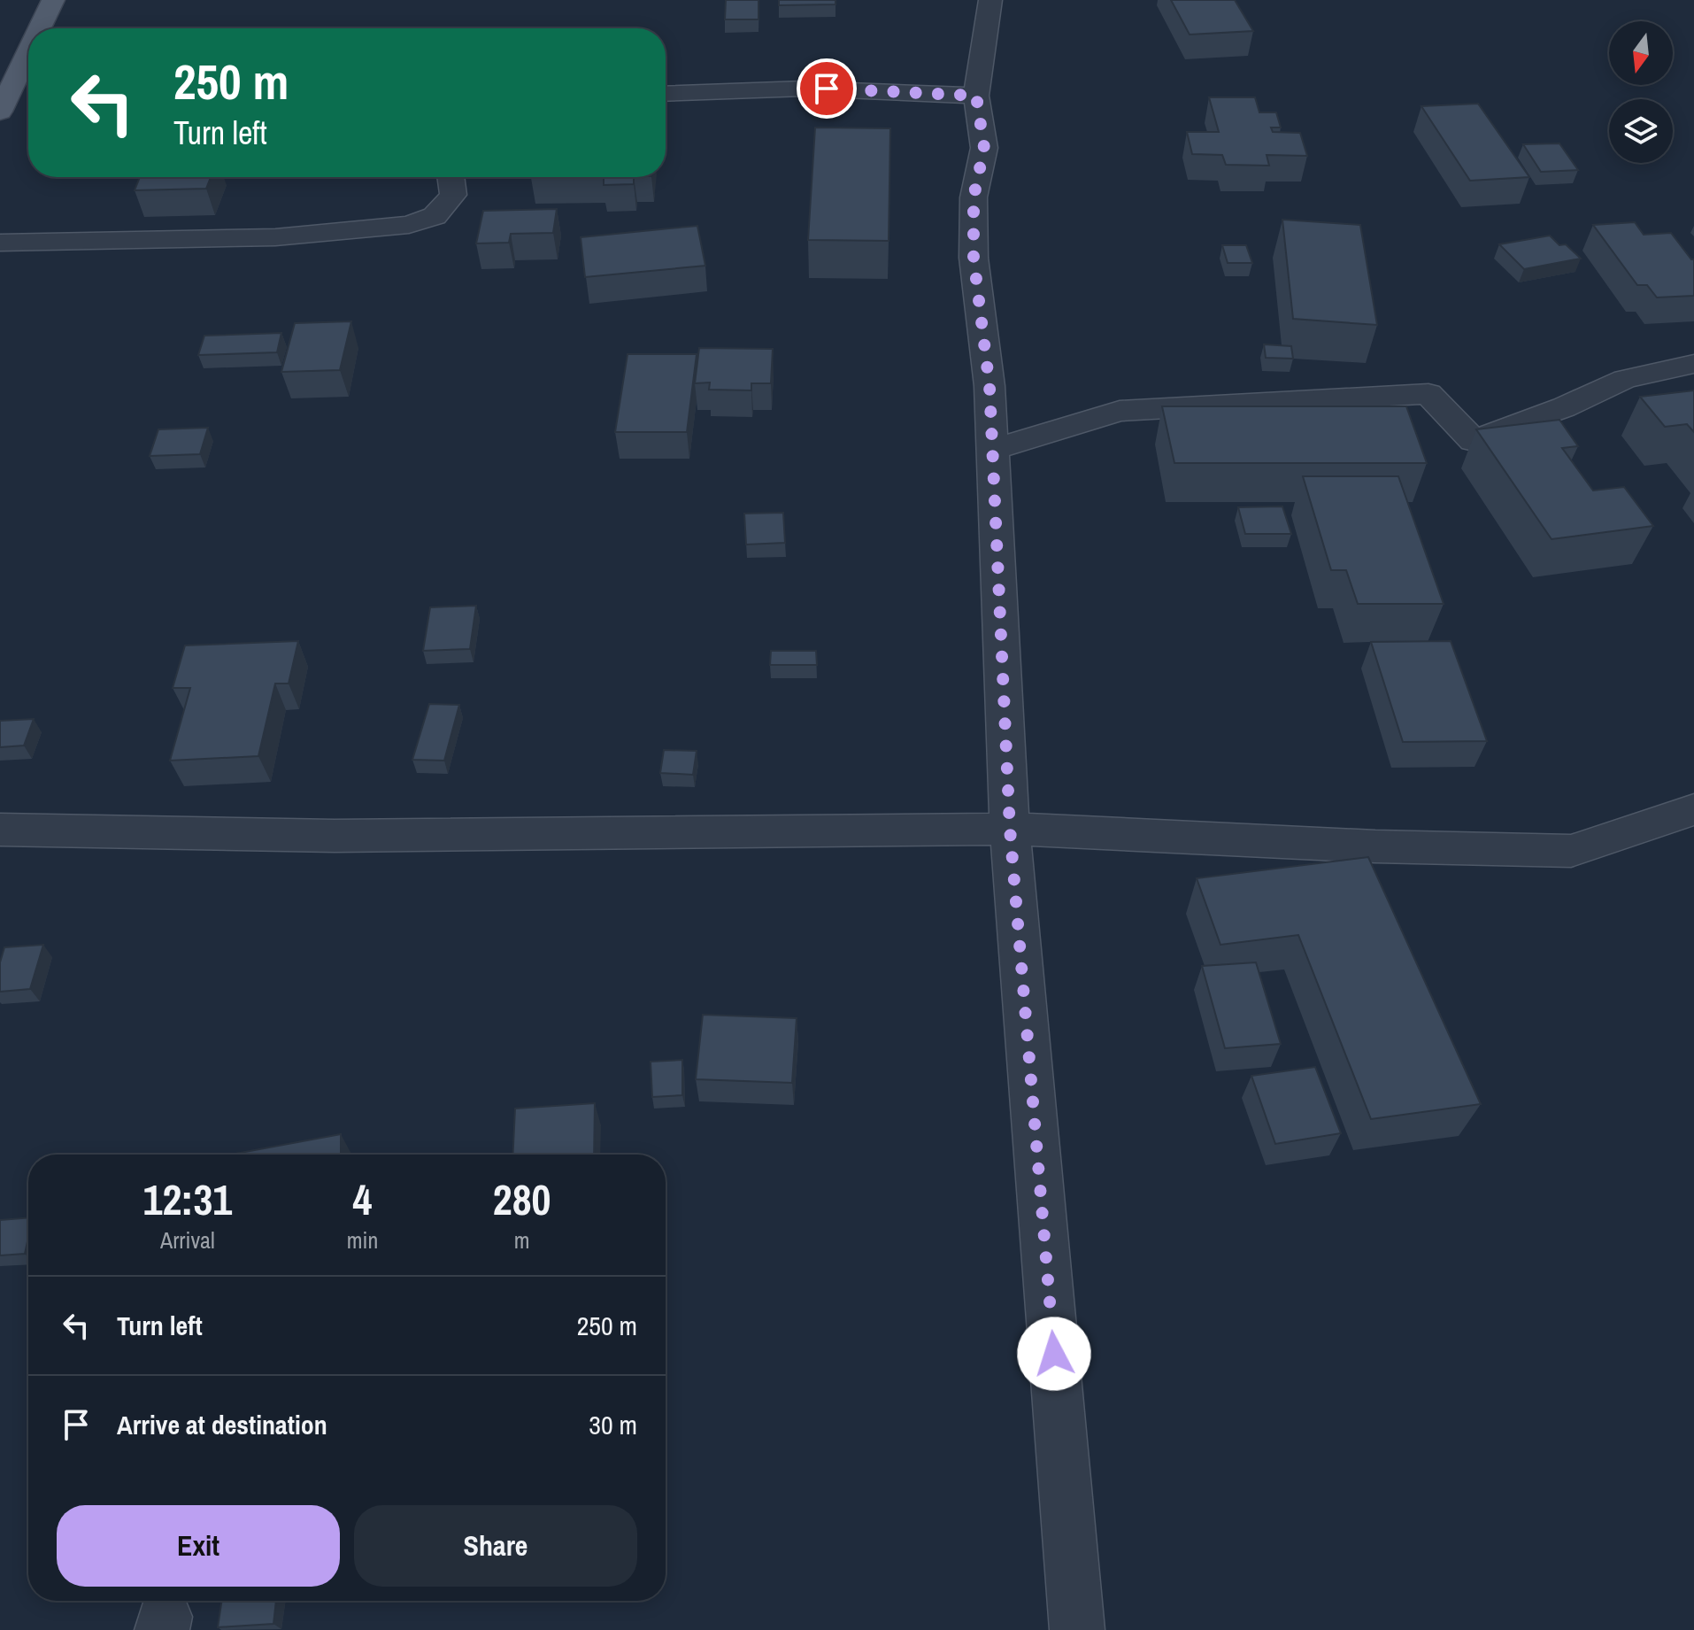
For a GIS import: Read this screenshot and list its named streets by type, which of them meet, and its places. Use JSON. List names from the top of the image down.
{
  "north": "bottom",
  "page": {
    "turn": ["250 m", "Turn left"],
    "eta": [
      "12:31",
      "Arrival",
      "4",
      "min",
      "280",
      "m"
    ],
    "list": [
      {
        "name": "Turn left",
        "value": "250 m"
      },
      {
        "name": "Arrive at destination",
        "value": "30 m"
      }
    ],
    "buttons": ["Exit", "Share"]
  }
}
